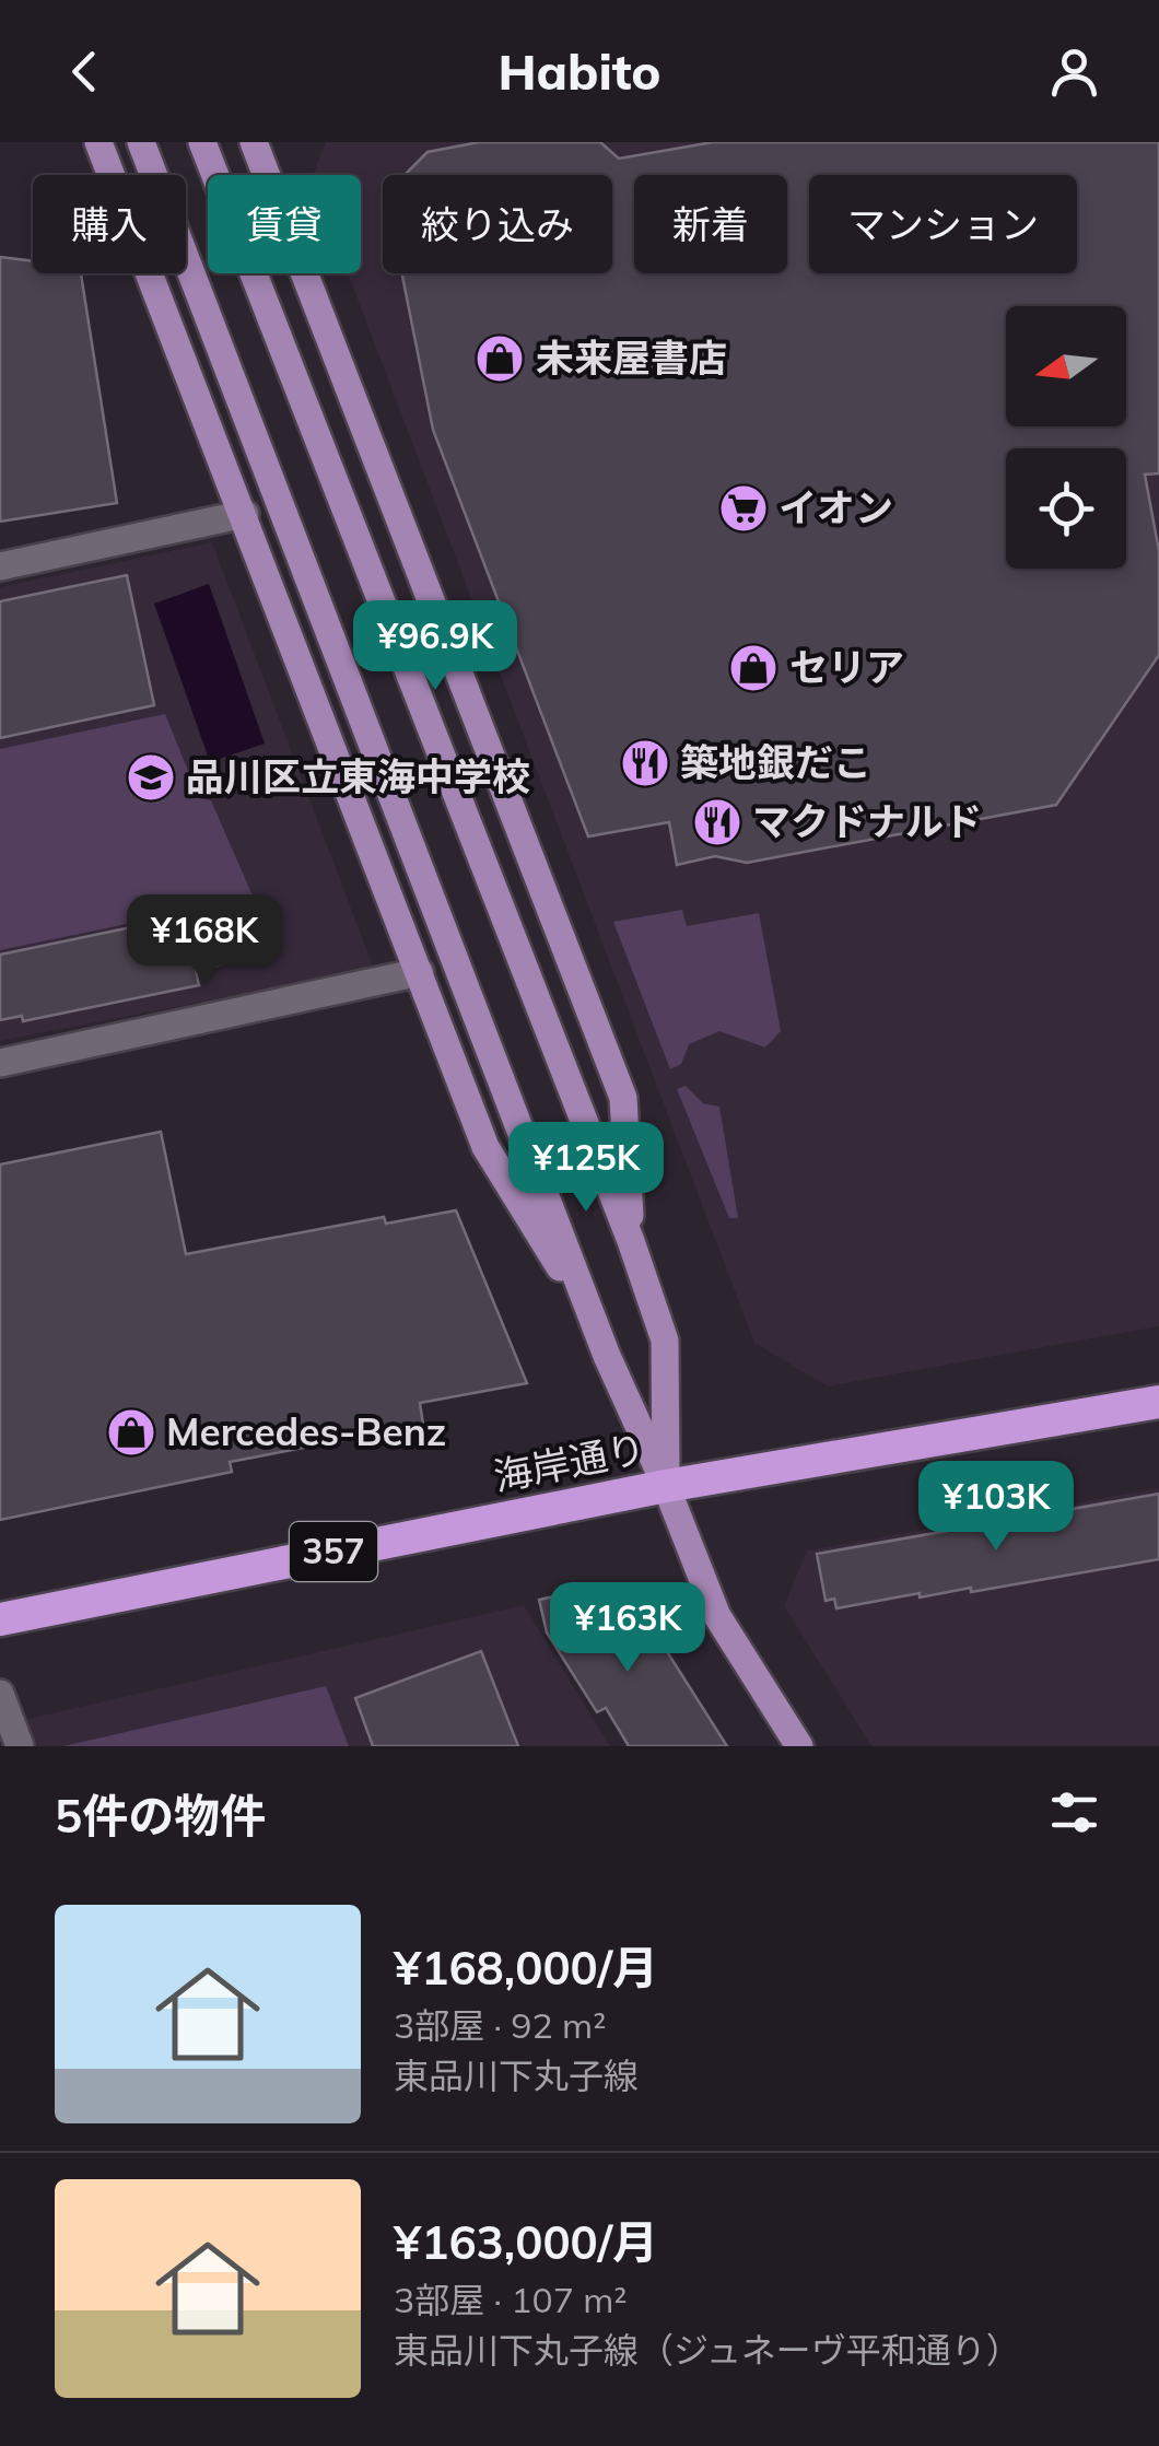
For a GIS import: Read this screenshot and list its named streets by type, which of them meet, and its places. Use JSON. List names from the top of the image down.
{
  "streets": {
    "highway": ["海岸通り", "357"]
  },
  "places": {
    "shop": ["未来屋書店", "セリア", "Mercedes-Benz"],
    "supermarket": ["イオン"],
    "restaurant": ["築地銀だこ", "マクドナルド"],
    "school or university": ["品川区立東海中学校"]
  },
  "north": "left",
  "page": {
    "header": "Habito",
    "chip": [
      "購入",
      "賃貸",
      "絞り込み",
      "新着",
      "マンション"
    ],
    "price": [
      "¥96.9K",
      "¥168K",
      "¥125K",
      "¥103K",
      "¥163K"
    ],
    "heading": "5件の物件",
    "list": [
      {
        "name": "¥168,000/月",
        "note": "3部屋 · 92 m² · 東品川下丸子線"
      },
      {
        "name": "¥163,000/月",
        "note": "3部屋 · 107 m² · 東品川下丸子線（ジュネーヴ平和通り）"
      }
    ]
  }
}
